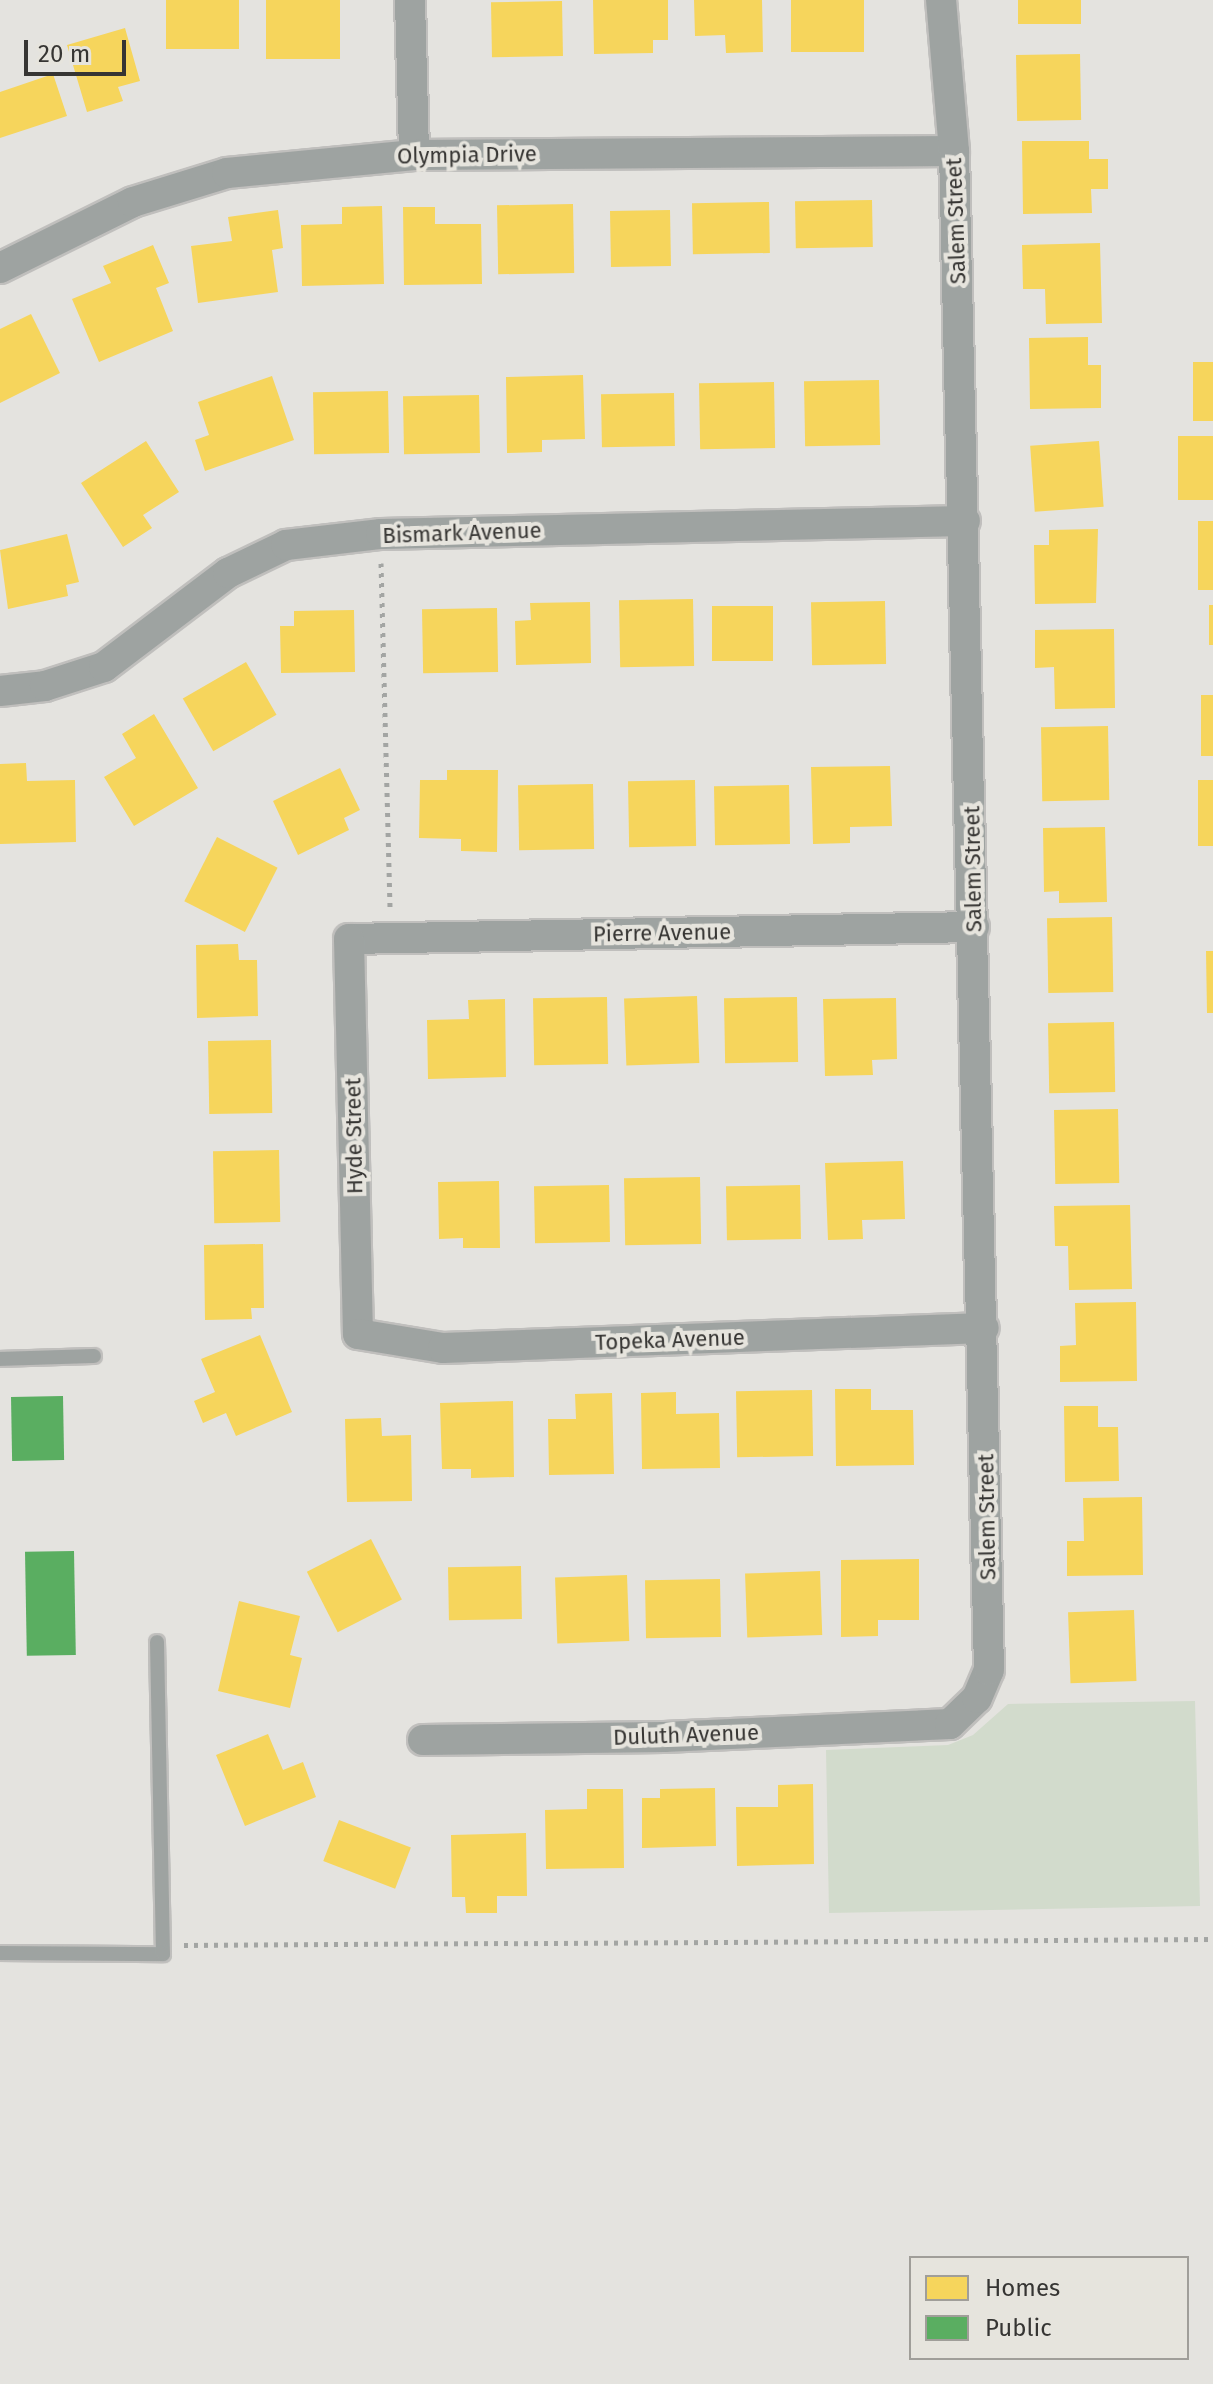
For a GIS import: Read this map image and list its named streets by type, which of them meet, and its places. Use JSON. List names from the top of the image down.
{
  "streets": {
    "street": [
      "Olympia Drive",
      "Salem Street",
      "Bismark Avenue",
      "Pierre Avenue",
      "Hyde Street",
      "Topeka Avenue",
      "Duluth Avenue"
    ]
  },
  "crossings": [
    ["Olympia Drive", "Salem Street"],
    ["Salem Street", "Bismark Avenue"],
    ["Salem Street", "Pierre Avenue"],
    ["Salem Street", "Topeka Avenue"],
    ["Salem Street", "Duluth Avenue"],
    ["Pierre Avenue", "Hyde Street"],
    ["Hyde Street", "Topeka Avenue"]
  ],
  "legend": ["Homes", "Public"],
  "scale_bar": "20 m"
}
